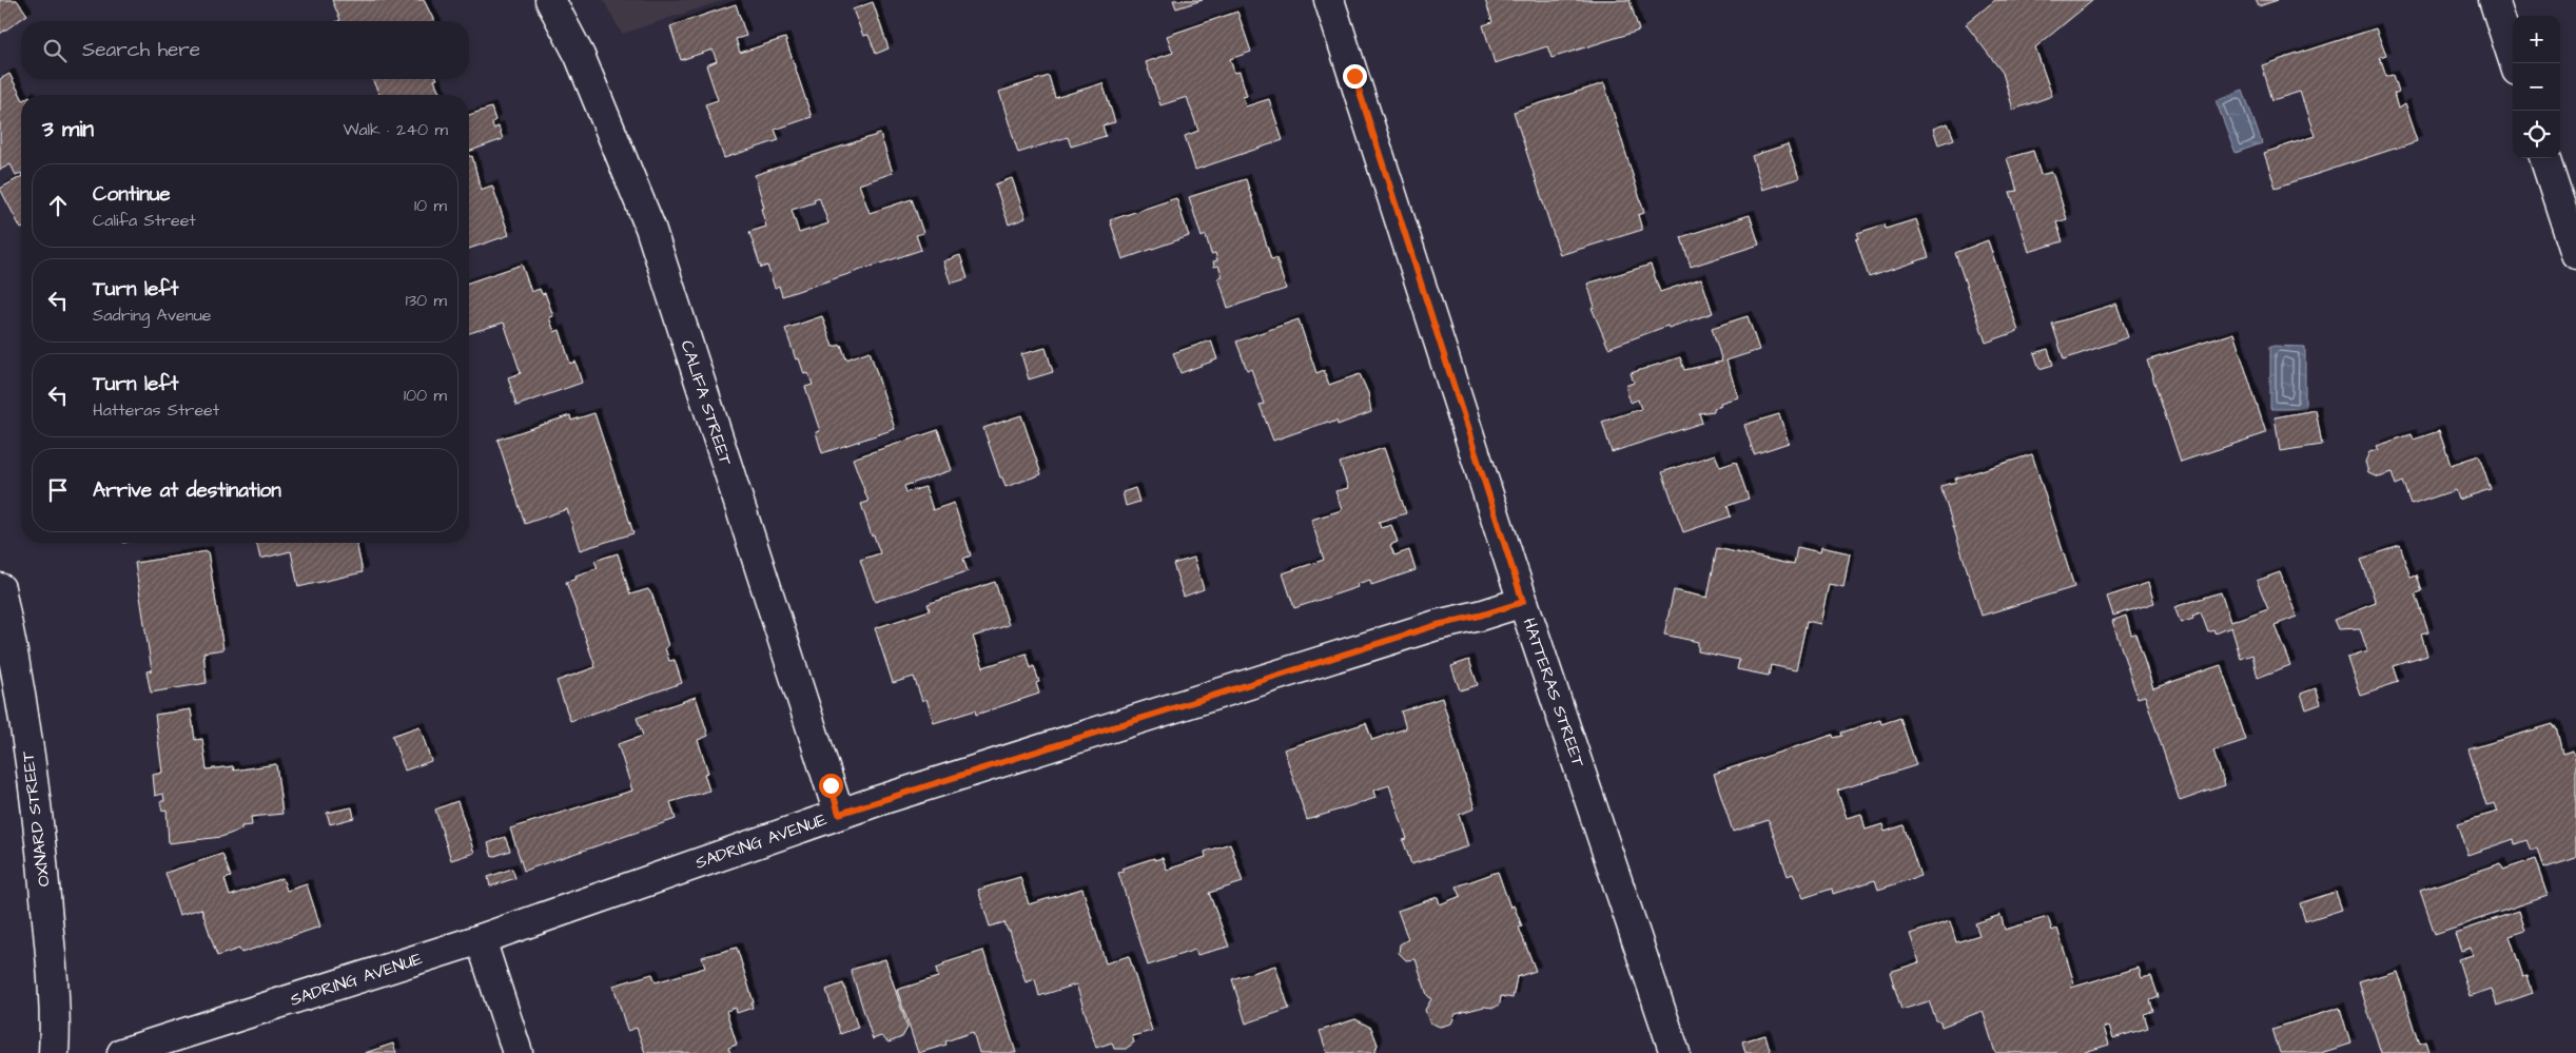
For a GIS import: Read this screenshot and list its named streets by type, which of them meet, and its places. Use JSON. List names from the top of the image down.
{
  "streets": {
    "street": [
      "CALIFA STREET",
      "HATTERAS STREET",
      "OXNARD STREET",
      "SADRING AVENUE"
    ]
  },
  "crossings": [
    ["CALIFA STREET", "SADRING AVENUE"],
    ["HATTERAS STREET", "SADRING AVENUE"]
  ],
  "page": {
    "map_buttons": ["+", "−"],
    "search": "Search here",
    "heading": ["3 min", "Walk · 240 m"],
    "list": [
      ["Continue", "Califa Street", "10 m"],
      ["Turn left", "Sadring Avenue", "130 m"],
      ["Turn left", "Hatteras Street", "100 m"],
      "Arrive at destination"
    ]
  }
}
